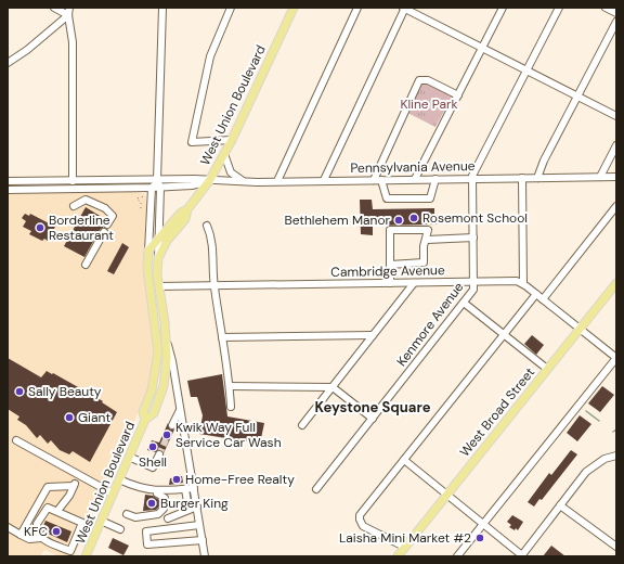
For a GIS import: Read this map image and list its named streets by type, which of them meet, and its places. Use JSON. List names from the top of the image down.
{
  "streets": {
    "main road": ["West Union Boulevard", "West Broad Street"],
    "street": ["Pennsylvania Avenue", "Cambridge Avenue", "Kenmore Avenue"]
  },
  "crossings": [
    ["West Union Boulevard", "Pennsylvania Avenue"],
    ["West Union Boulevard", "Cambridge Avenue"],
    ["Pennsylvania Avenue", "Kenmore Avenue"],
    ["Cambridge Avenue", "Kenmore Avenue"],
    ["Cambridge Avenue", "West Broad Street"]
  ],
  "districts": ["Keystone Square"],
  "parks": ["Kline Park"],
  "places": [
    "Rosemont School",
    "Bethlehem Manor",
    "Borderline Restaurant",
    "Sally Beauty",
    "Giant",
    "Kwik Way Full Service Car Wash",
    "Shell",
    "Home-Free Realty",
    "Burger King",
    "KFC",
    "Laisha Mini Market #2"
  ]
}
